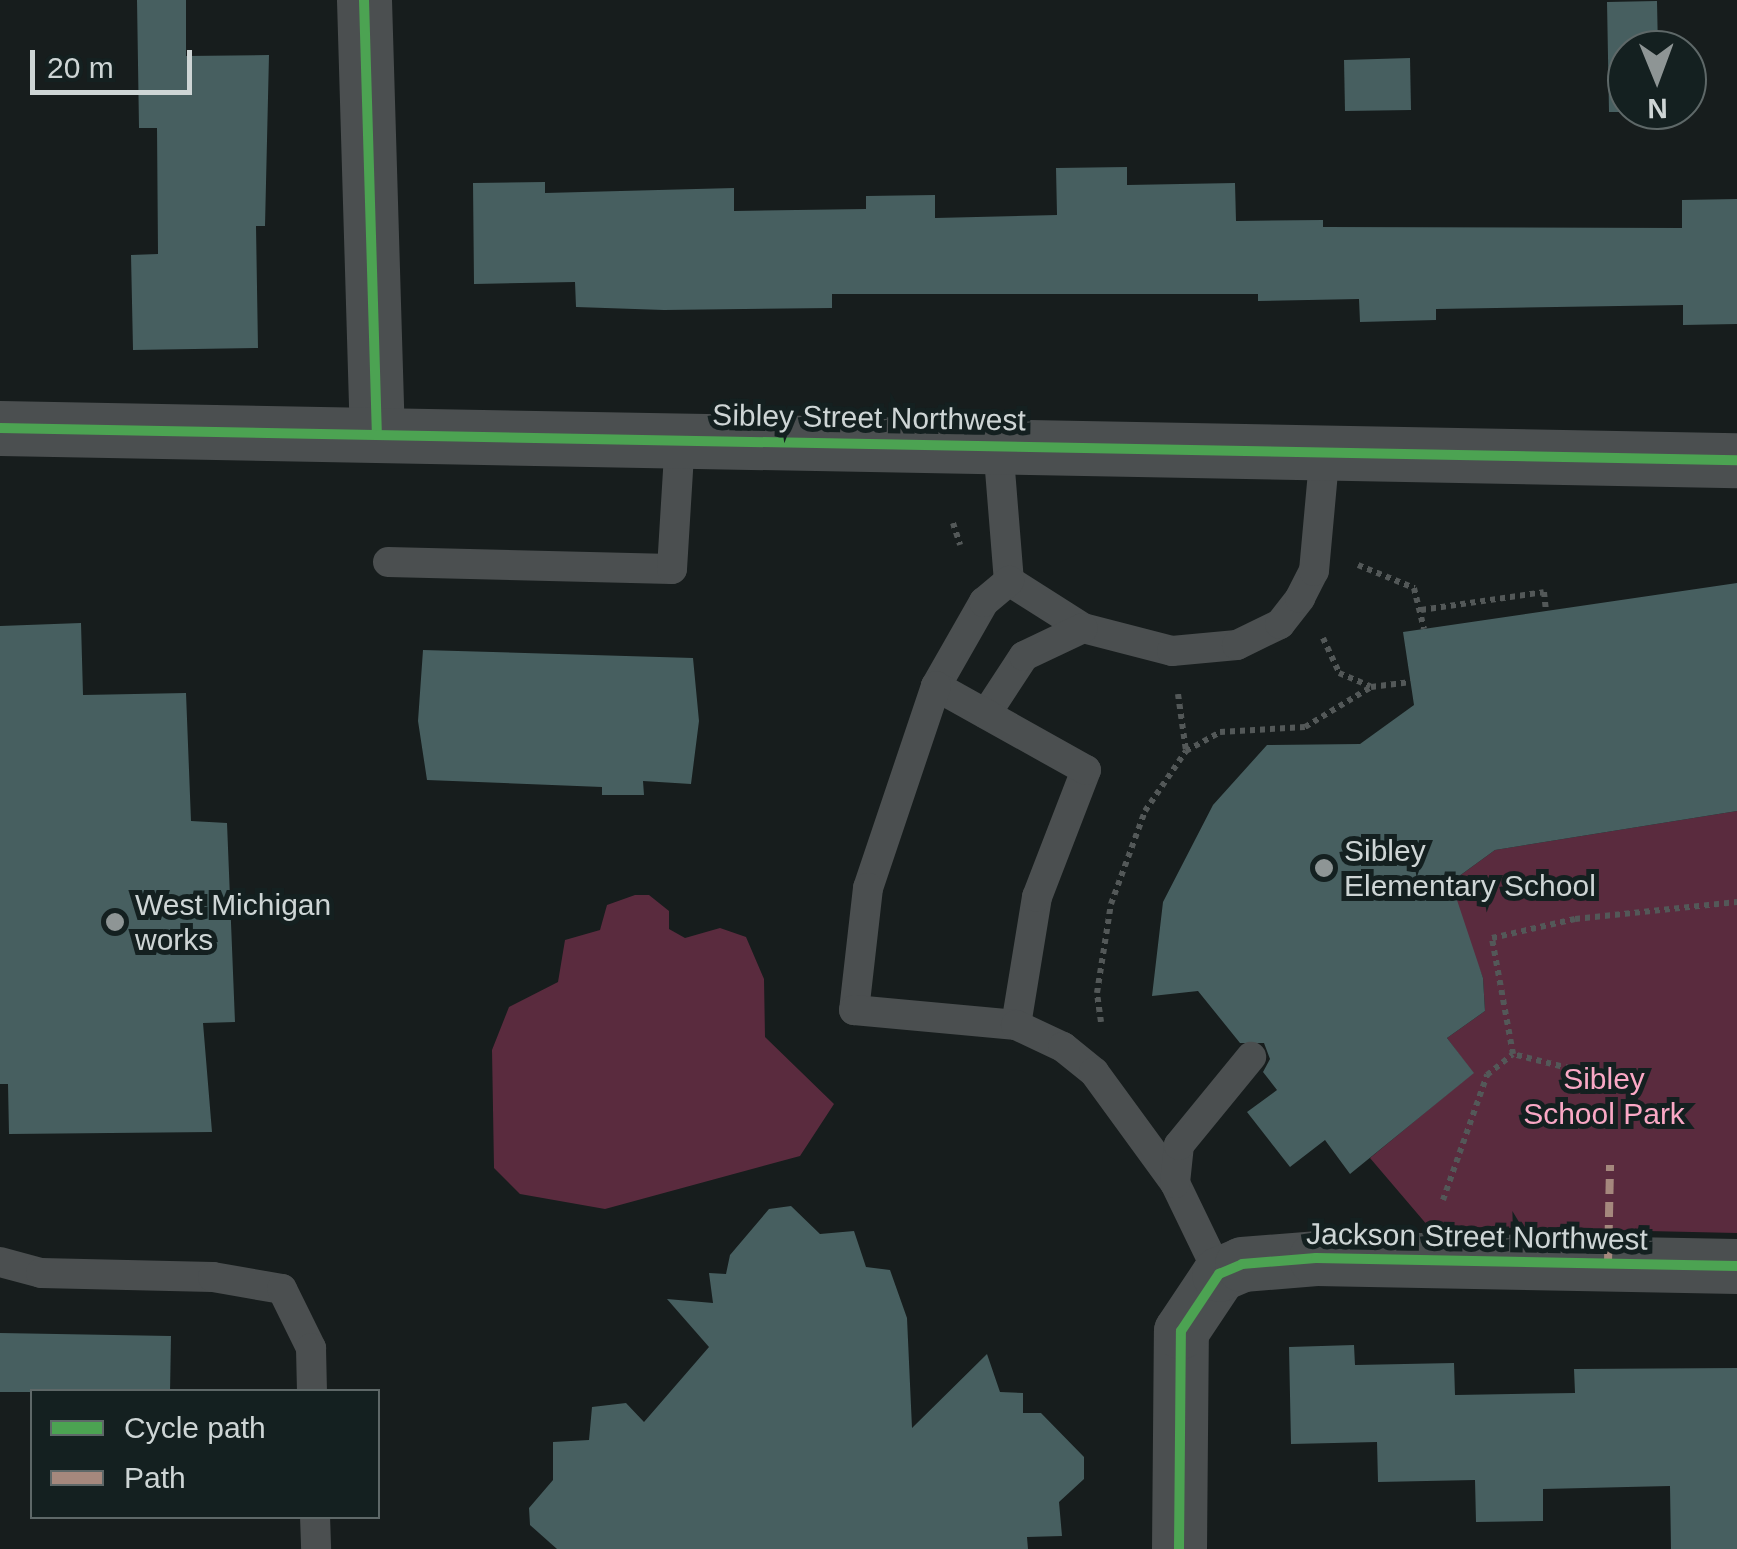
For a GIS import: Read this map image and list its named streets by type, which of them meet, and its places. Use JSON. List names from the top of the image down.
{
  "streets": {
    "street": ["Sibley Street Northwest", "Jackson Street Northwest"]
  },
  "parks": ["Sibley School Park"],
  "places": ["Sibley Elementary School", "West Michigan works"],
  "legend": ["Cycle path", "Path"],
  "scale_bar": "20 m",
  "north": "bottom"
}
